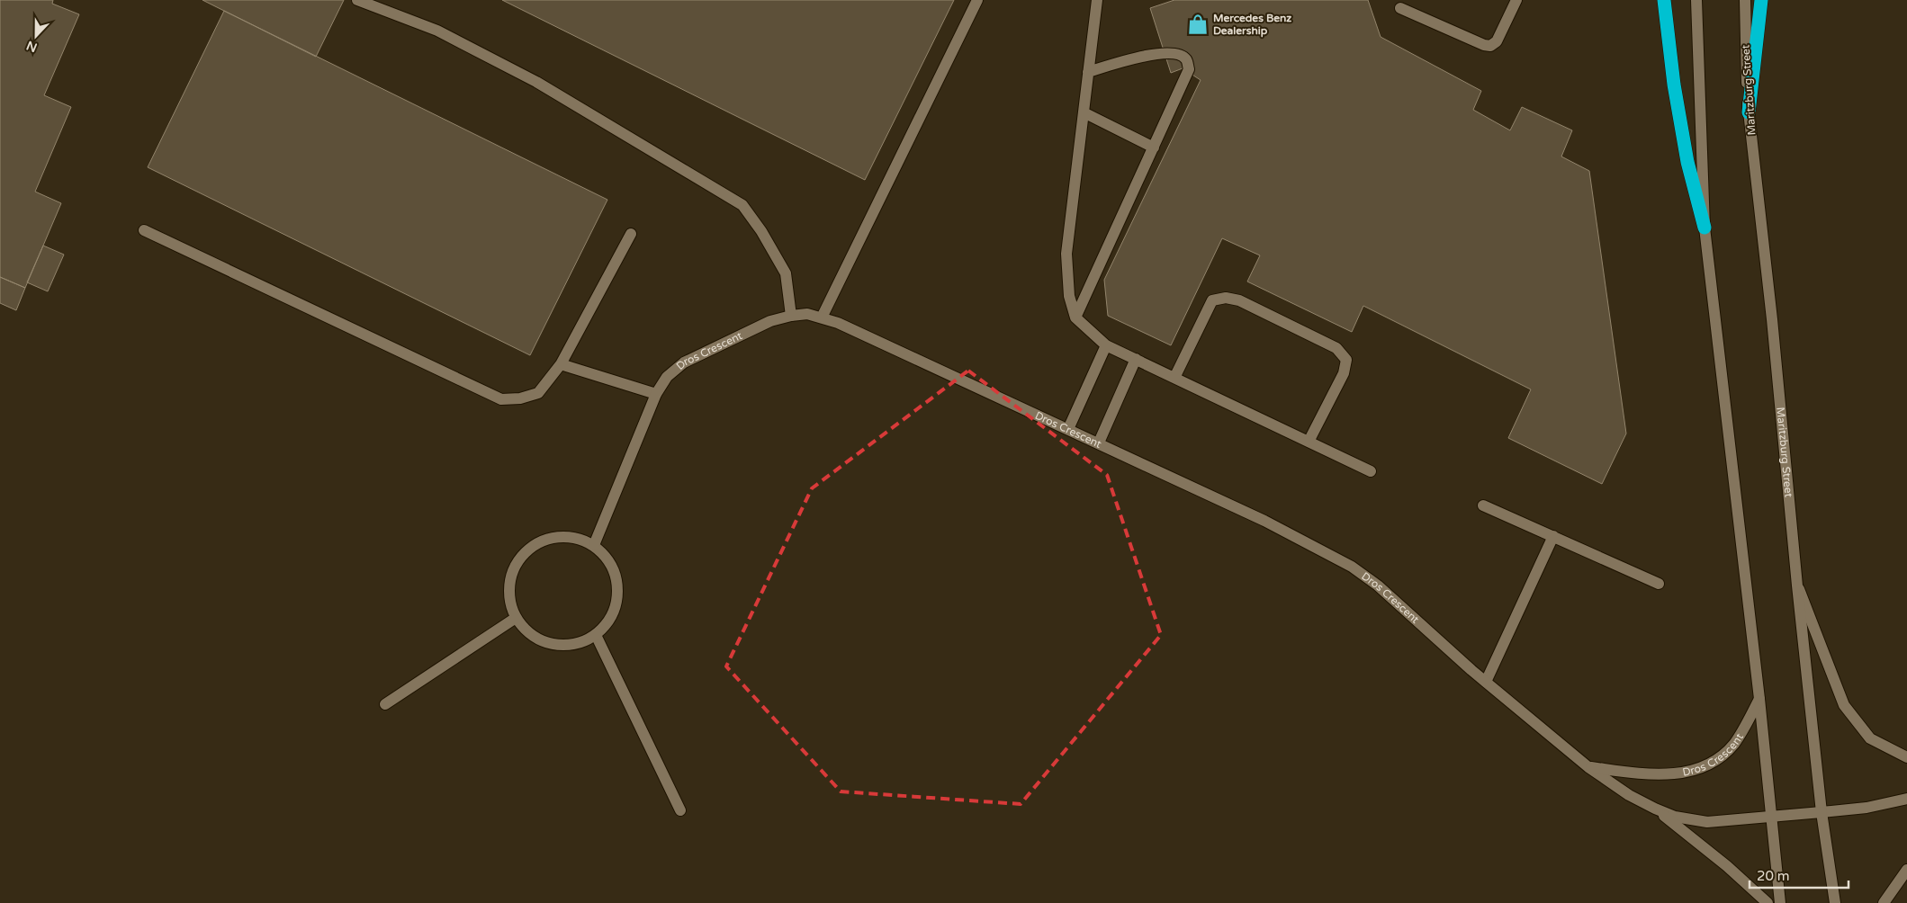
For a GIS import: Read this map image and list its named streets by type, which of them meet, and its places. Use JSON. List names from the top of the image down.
{
  "streets": {
    "street": ["Maritzburg Street", "Dros Crescent"]
  },
  "crossings": [
    ["Maritzburg Street", "Dros Crescent"]
  ],
  "places": {
    "shop": ["Mercedes Benz Dealership"]
  },
  "scale_bar": "20 m",
  "north": "bottom"
}
